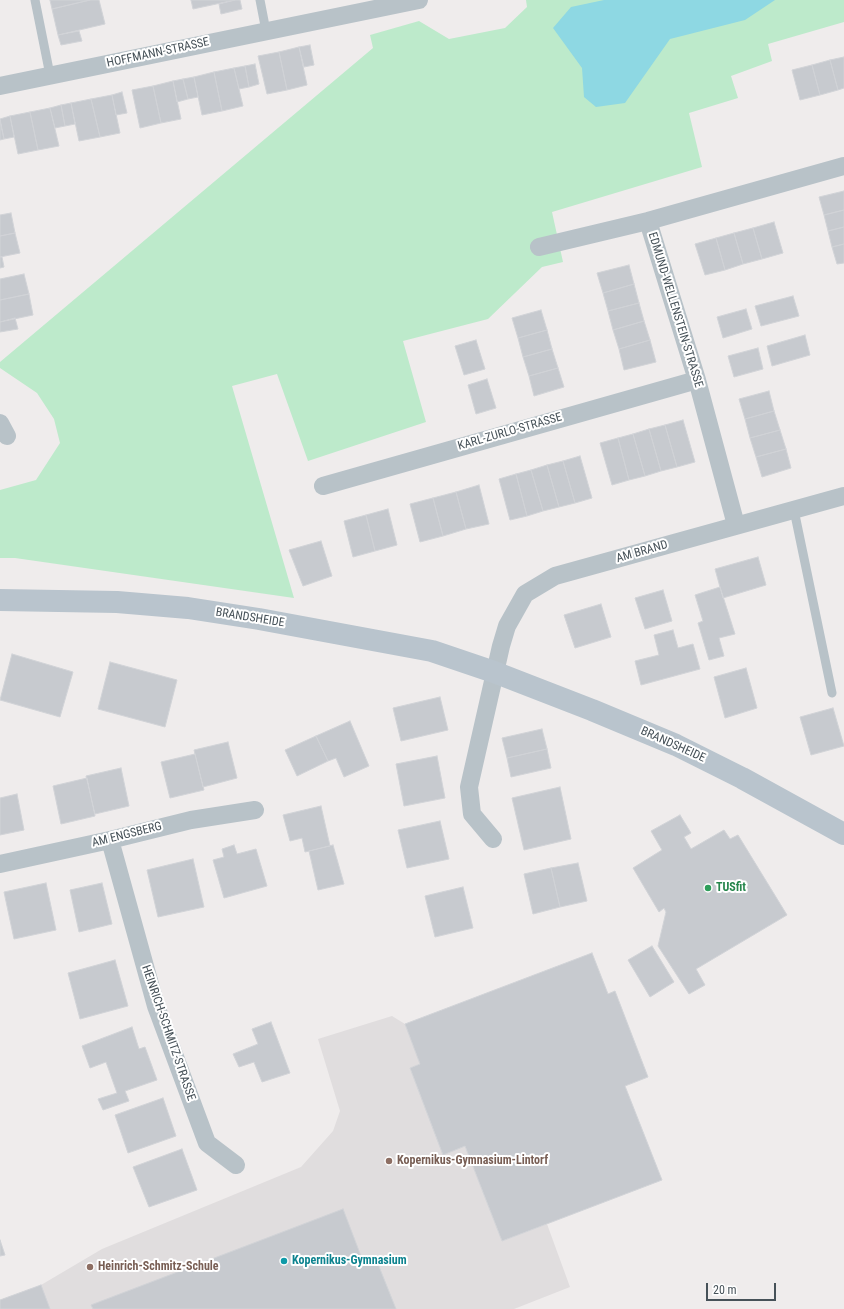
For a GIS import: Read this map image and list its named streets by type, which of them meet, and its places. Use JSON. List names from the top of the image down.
{
  "streets": {
    "main road": ["BRANDSHEIDE"],
    "street": [
      "HOFFMANN-STRASSE",
      "EDMUND-WELLENSTEIN-STRASSE",
      "KARL-ZURLO-STRASSE",
      "AM BRAND",
      "AM ENGSBERG",
      "HEINRICH-SCHMITZ-STRASSE"
    ]
  },
  "crossings": [
    ["EDMUND-WELLENSTEIN-STRASSE", "KARL-ZURLO-STRASSE"],
    ["EDMUND-WELLENSTEIN-STRASSE", "AM BRAND"],
    ["AM BRAND", "BRANDSHEIDE"],
    ["AM ENGSBERG", "HEINRICH-SCHMITZ-STRASSE"]
  ],
  "places": [
    "TUSfit",
    "Kopernikus-Gymnasium-Lintorf",
    "Kopernikus-Gymnasium",
    "Heinrich-Schmitz-Schule"
  ],
  "scale_bar": "20 m"
}
